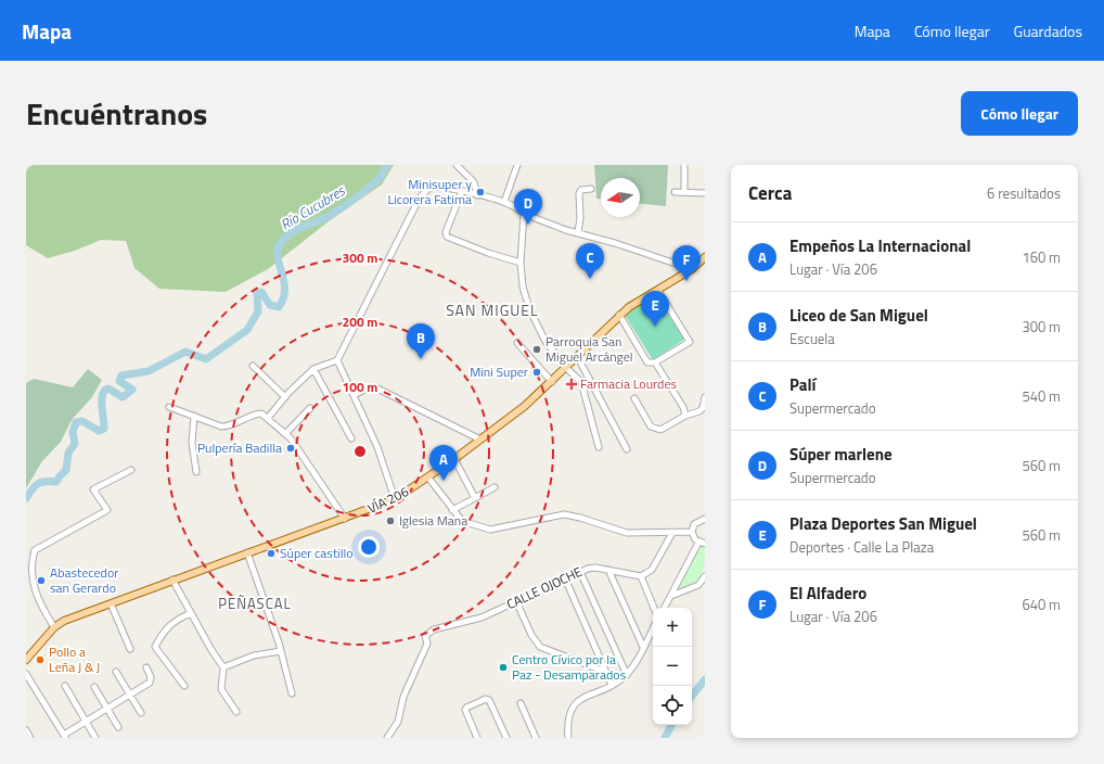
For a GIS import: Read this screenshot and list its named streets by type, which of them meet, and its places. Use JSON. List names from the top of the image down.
{
  "streets": {
    "main road": ["VÍA 206"],
    "street": ["CALLE OJOCHE"]
  },
  "districts": ["SAN MIGUEL", "PEÑASCAL"],
  "water": ["Río Cucubres"],
  "places": {
    "other": [
      "Minisuper y Licorera Fatima",
      "Parroquia San Miguel Arcángel",
      "Mini Super",
      "Pulpería Badilla",
      "Iglesia Mana",
      "Súper castillo",
      "Abastecedor san Gerardo",
      "Pollo a Leña J & J",
      "Centro Cívico por la Paz - Desamparados"
    ],
    "health": ["Farmacia Lourdes"]
  },
  "north": "left",
  "page": {
    "header": "Mapa",
    "nav": ["Mapa", "Cómo llegar", "Guardados"],
    "title": "Encuéntranos",
    "buttons": "Cómo llegar",
    "heading": ["Cerca", "6 resultados"],
    "pins": [
      "D",
      "C",
      "F",
      "E",
      "B",
      "A"
    ],
    "list": [
      {
        "mark": "A",
        "name": "Empeños La Internacional",
        "note": "Lugar · Vía 206",
        "value": "160 m"
      },
      {
        "mark": "B",
        "name": "Liceo de San Miguel",
        "note": "Escuela",
        "value": "300 m"
      },
      {
        "mark": "C",
        "name": "Palí",
        "note": "Supermercado",
        "value": "540 m"
      },
      {
        "mark": "D",
        "name": "Súper marlene",
        "note": "Supermercado",
        "value": "560 m"
      },
      {
        "mark": "E",
        "name": "Plaza Deportes San Miguel",
        "note": "Deportes · Calle La Plaza",
        "value": "560 m"
      },
      {
        "mark": "F",
        "name": "El Alfadero",
        "note": "Lugar · Vía 206",
        "value": "640 m"
      }
    ],
    "map_buttons": ["+", "−"]
  },
  "rings": ["300 m", "200 m", "100 m"]
}
